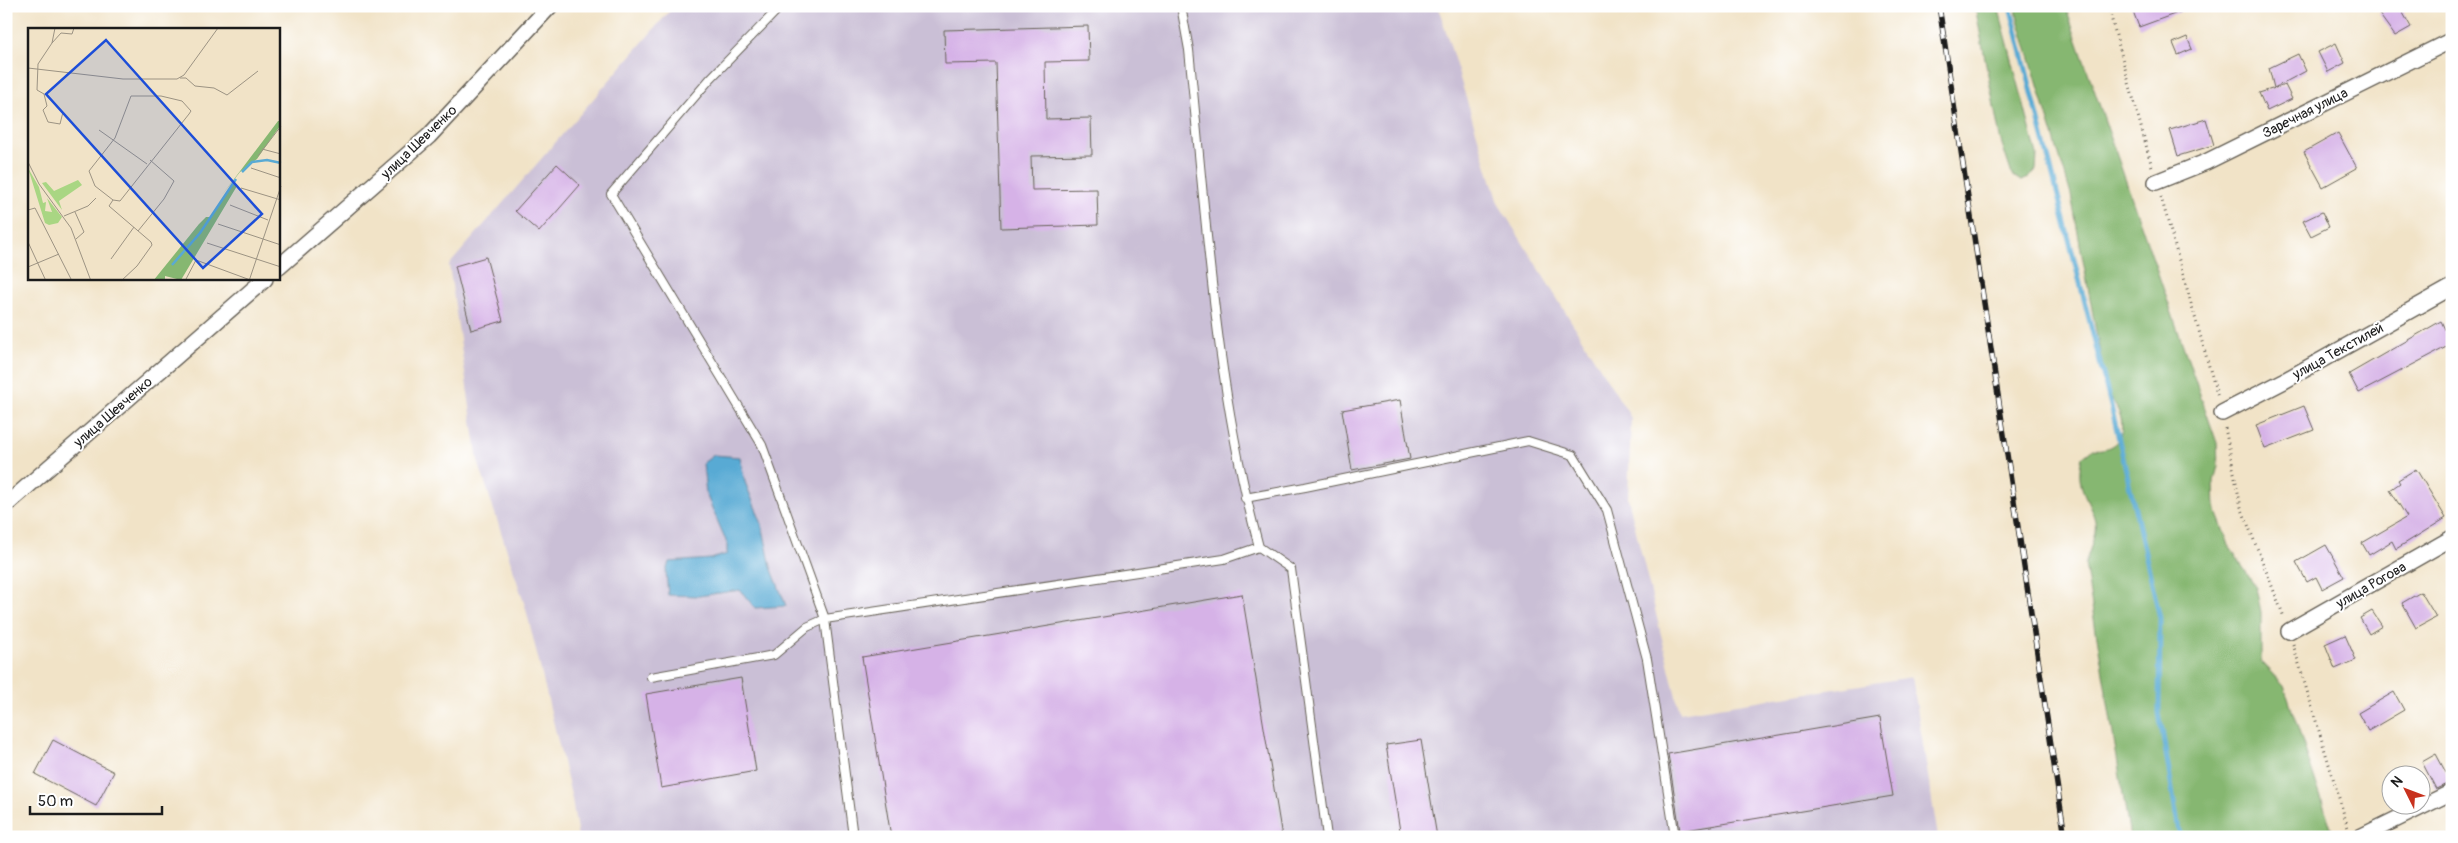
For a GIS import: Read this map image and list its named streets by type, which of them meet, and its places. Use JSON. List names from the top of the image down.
{
  "streets": {
    "street": [
      "Заречная улица",
      "улица Шевченко",
      "улица Текстилей",
      "улица Рогова"
    ]
  },
  "scale_bar": "50 m",
  "north": "top left"
}
